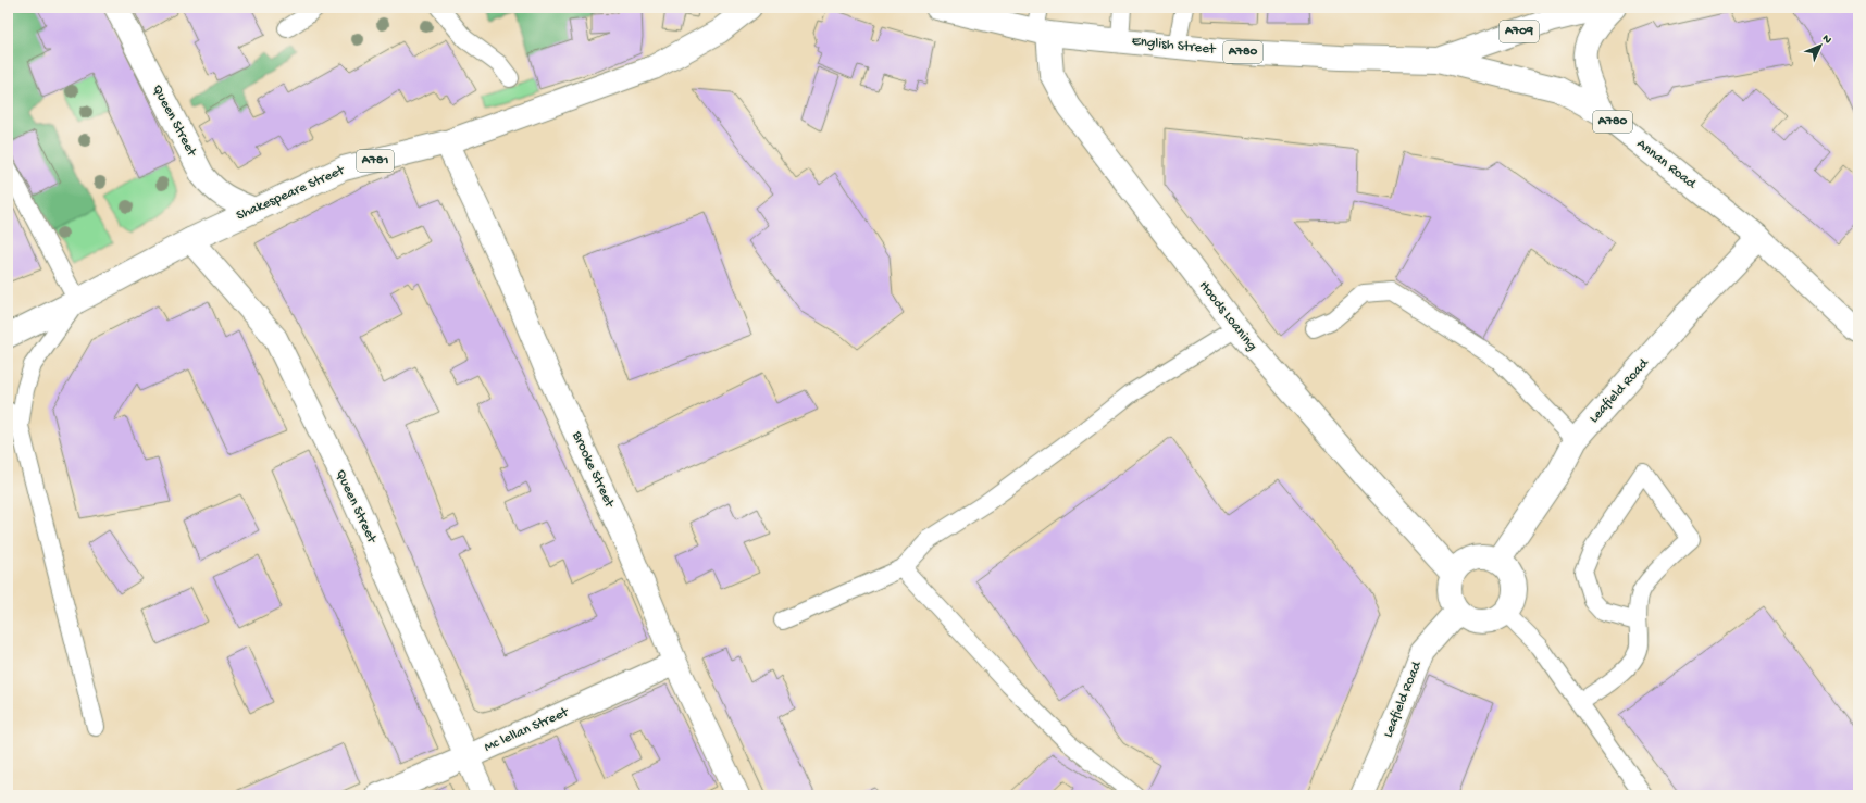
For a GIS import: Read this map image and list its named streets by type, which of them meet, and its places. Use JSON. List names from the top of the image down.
{
  "streets": {
    "street": [
      "A709",
      "English Street",
      "A780",
      "Queen Street",
      "A781",
      "Annan Road",
      "Shakespeare Street",
      "Hoods Loaning",
      "Leafield Road",
      "Brooke Street",
      "Mc lellan Street"
    ]
  },
  "crossings": [
    ["A709", "English Street"],
    ["A709", "Annan Road"],
    ["English Street", "Annan Road"],
    ["English Street", "Hoods Loaning"],
    ["Queen Street", "Shakespeare Street"],
    ["Queen Street", "Mc lellan Street"],
    ["Annan Road", "Leafield Road"],
    ["Shakespeare Street", "Brooke Street"],
    ["Hoods Loaning", "Leafield Road"],
    ["Brooke Street", "Mc lellan Street"]
  ],
  "north": "top right"
}
